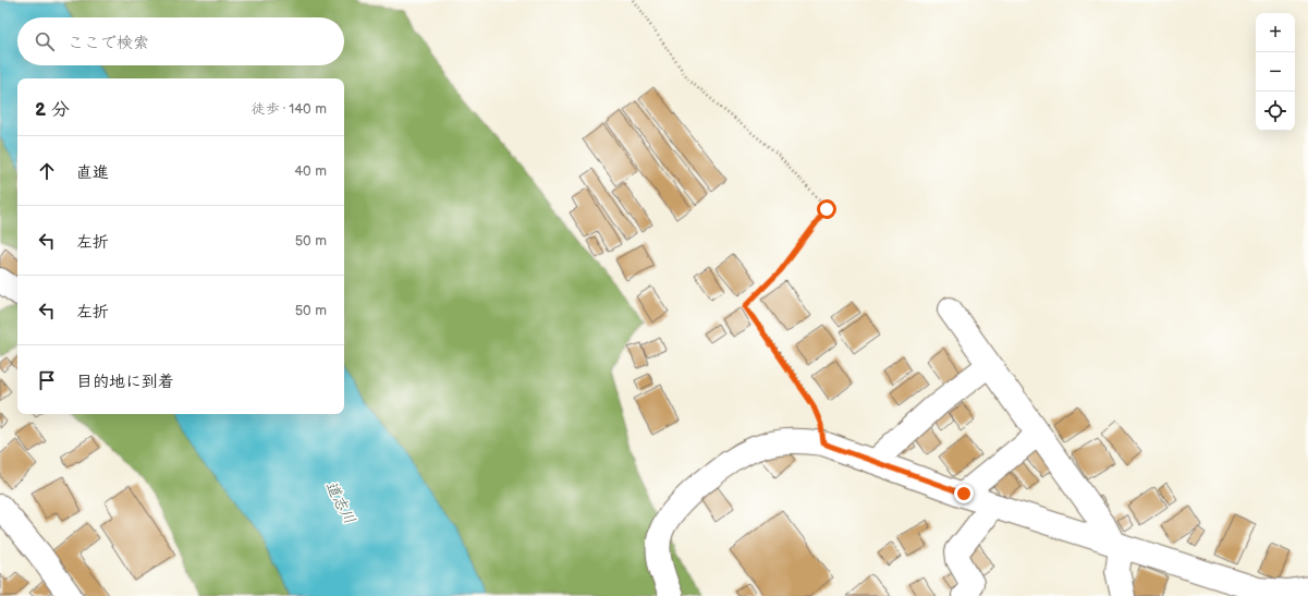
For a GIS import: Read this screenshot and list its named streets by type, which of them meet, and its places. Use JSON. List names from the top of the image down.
{
  "water": ["道志川"],
  "page": {
    "map_buttons": ["+", "−"],
    "search": "ここで検索",
    "heading": ["2 分", "徒歩 · 140 m"],
    "list": [
      ["直進", "40 m"],
      ["左折", "50 m"],
      ["左折", "50 m"],
      "目的地に到着"
    ]
  }
}
